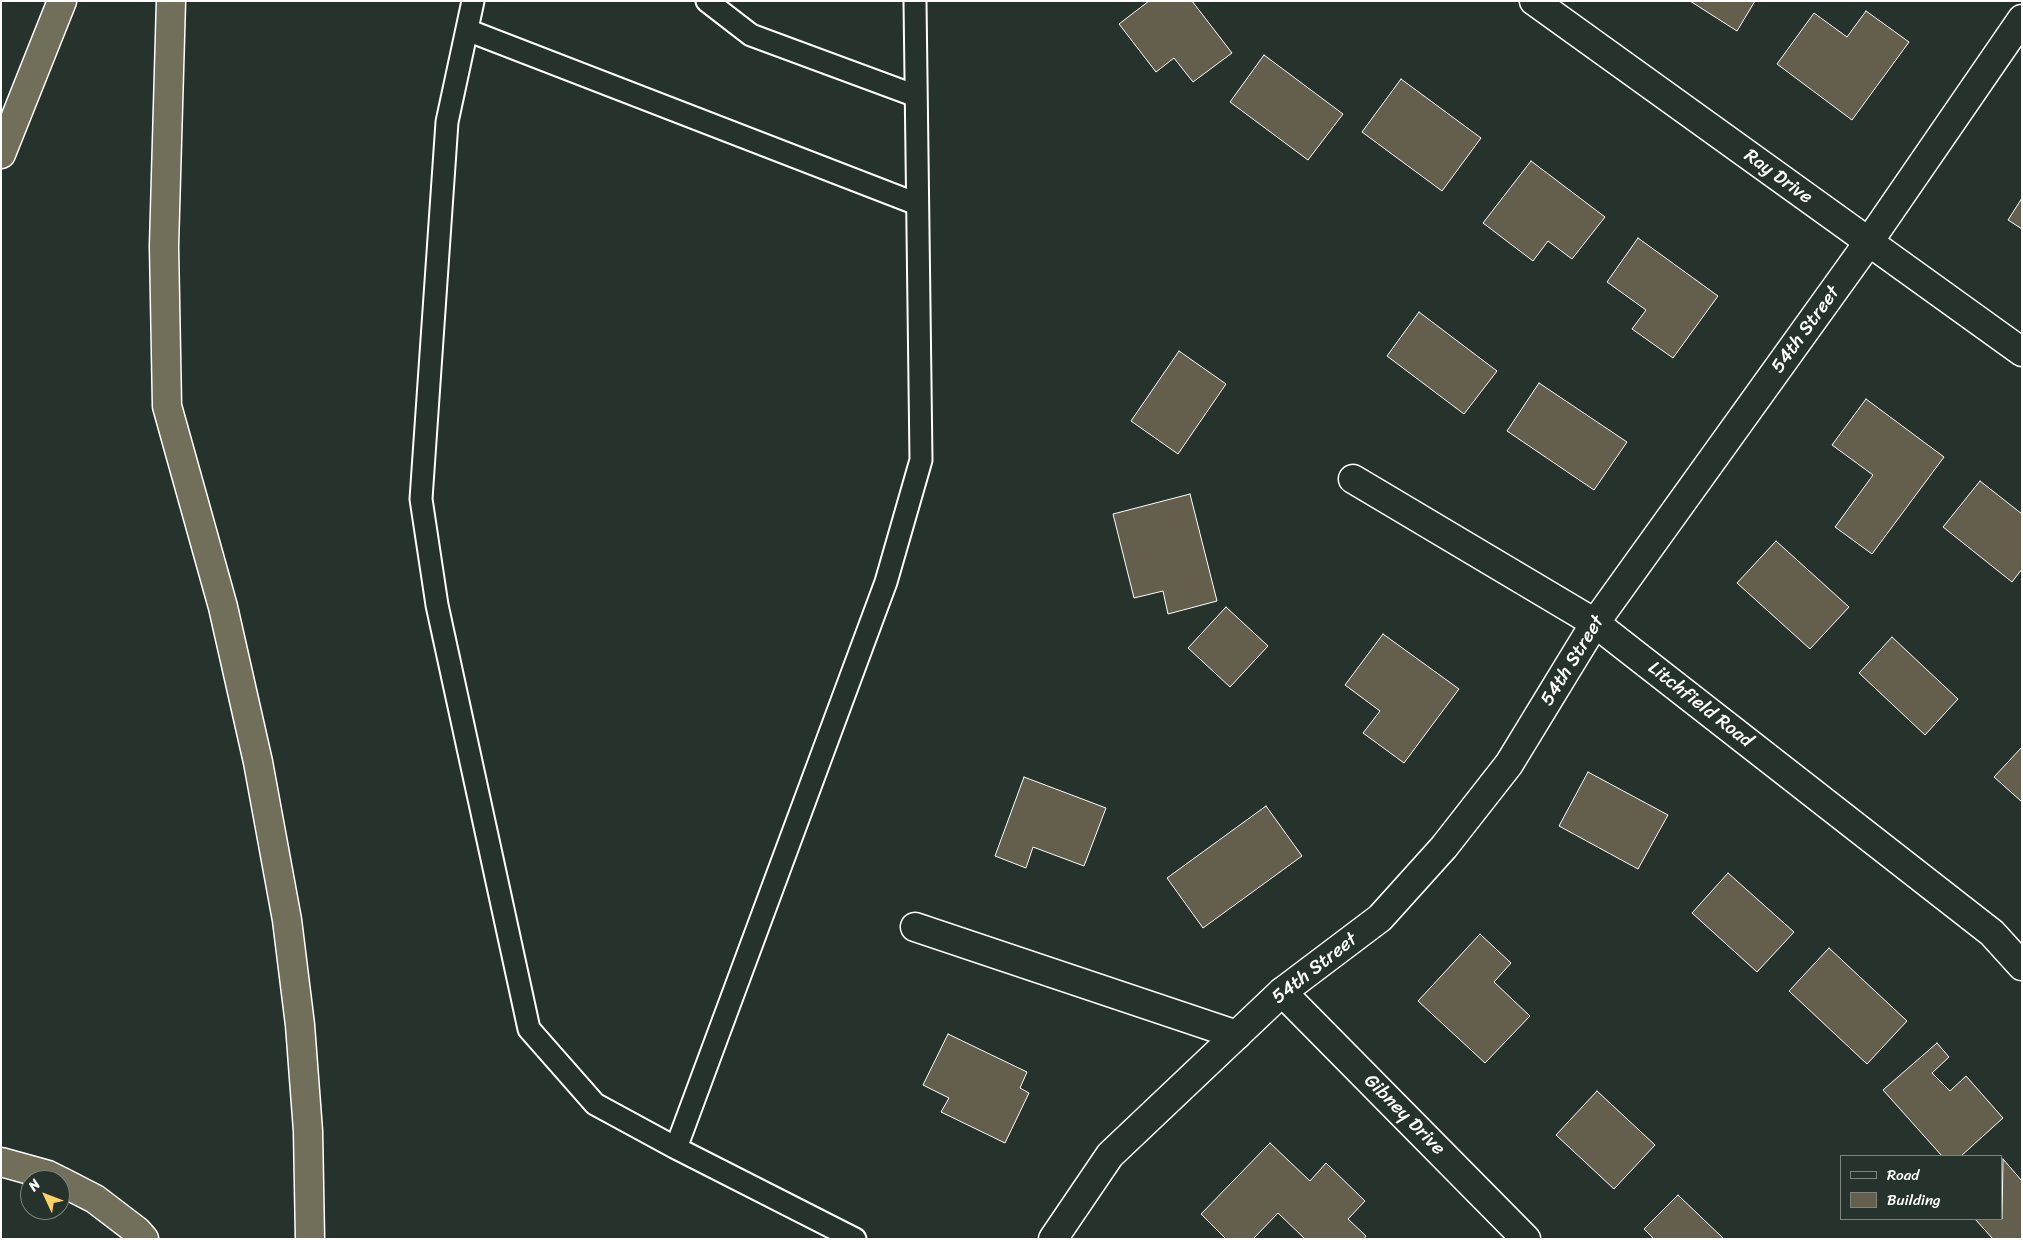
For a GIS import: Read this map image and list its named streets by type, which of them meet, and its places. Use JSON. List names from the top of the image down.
{
  "streets": {
    "street": [
      "Ray Drive",
      "54th Street",
      "Litchfield Road",
      "Gibney Drive"
    ]
  },
  "crossings": [
    ["Ray Drive", "54th Street"],
    ["54th Street", "Litchfield Road"],
    ["54th Street", "Gibney Drive"]
  ],
  "legend": ["Road", "Building"],
  "north": "top left"
}
